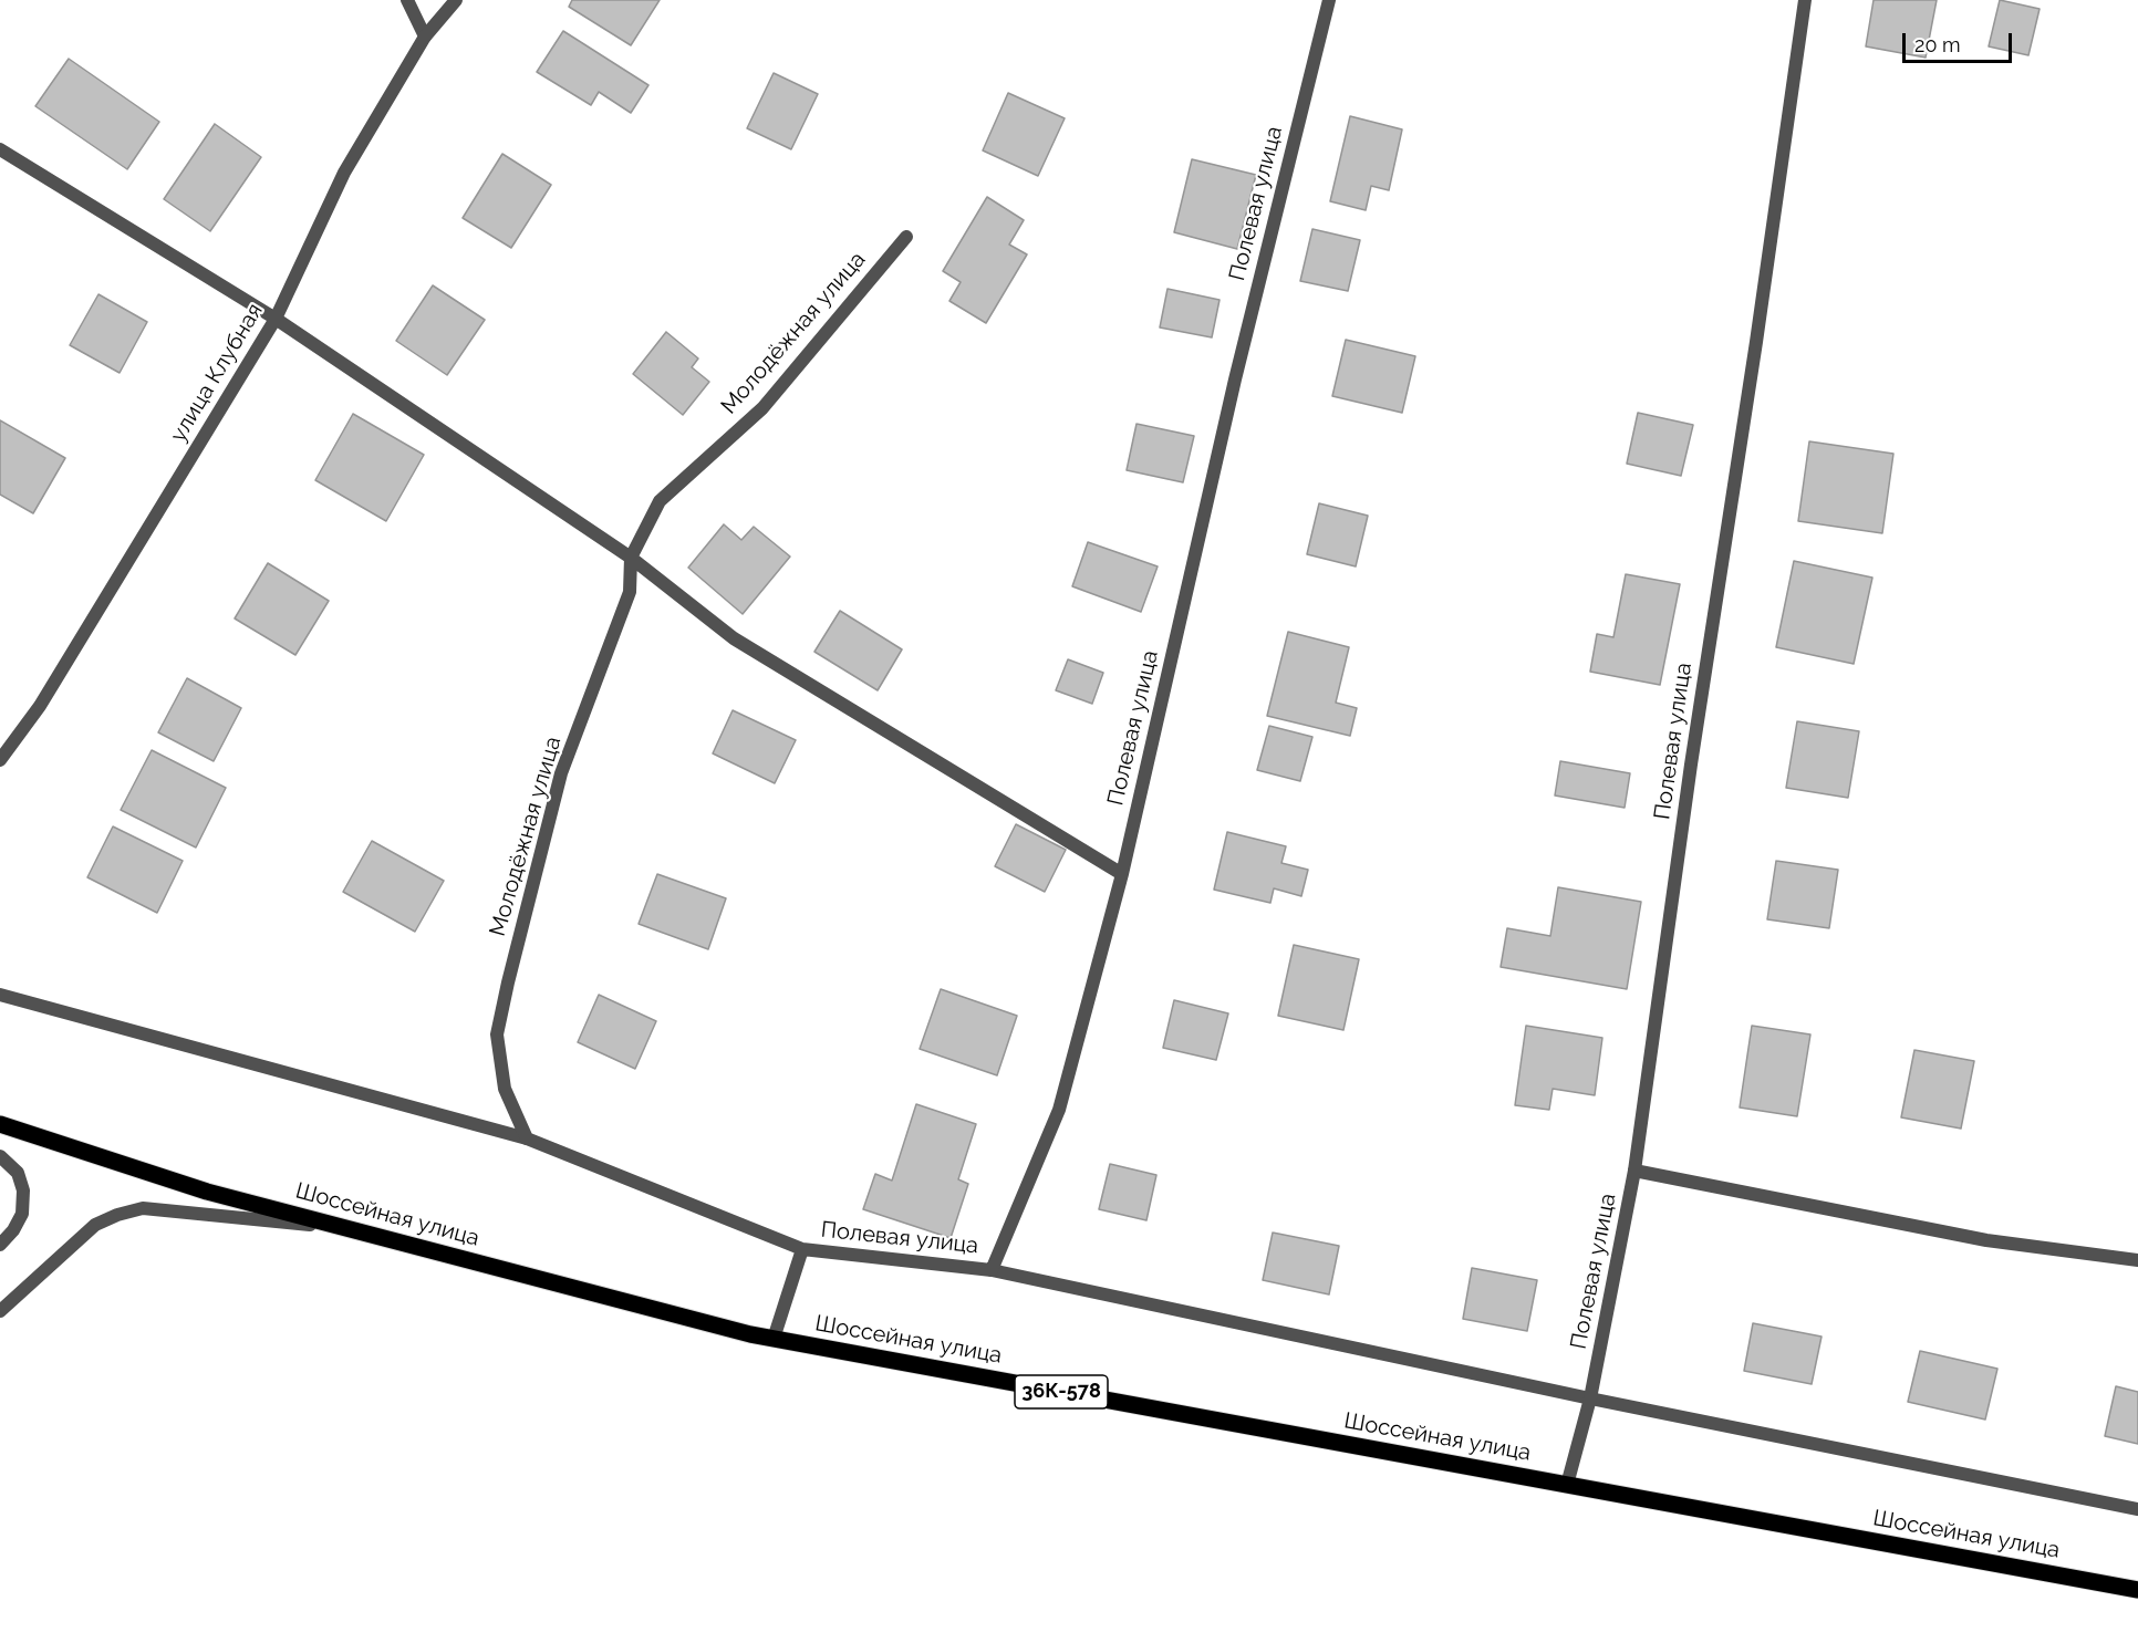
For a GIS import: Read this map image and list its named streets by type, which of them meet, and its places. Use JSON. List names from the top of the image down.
{
  "streets": {
    "main road": ["Шоссейная улица", "36К-578"],
    "street": ["Полевая улица", "Молодёжная улица", "улица Клубная"]
  },
  "crossings": [
    ["Полевая улица", "Шоссейная улица"]
  ],
  "scale_bar": "20 m"
}
